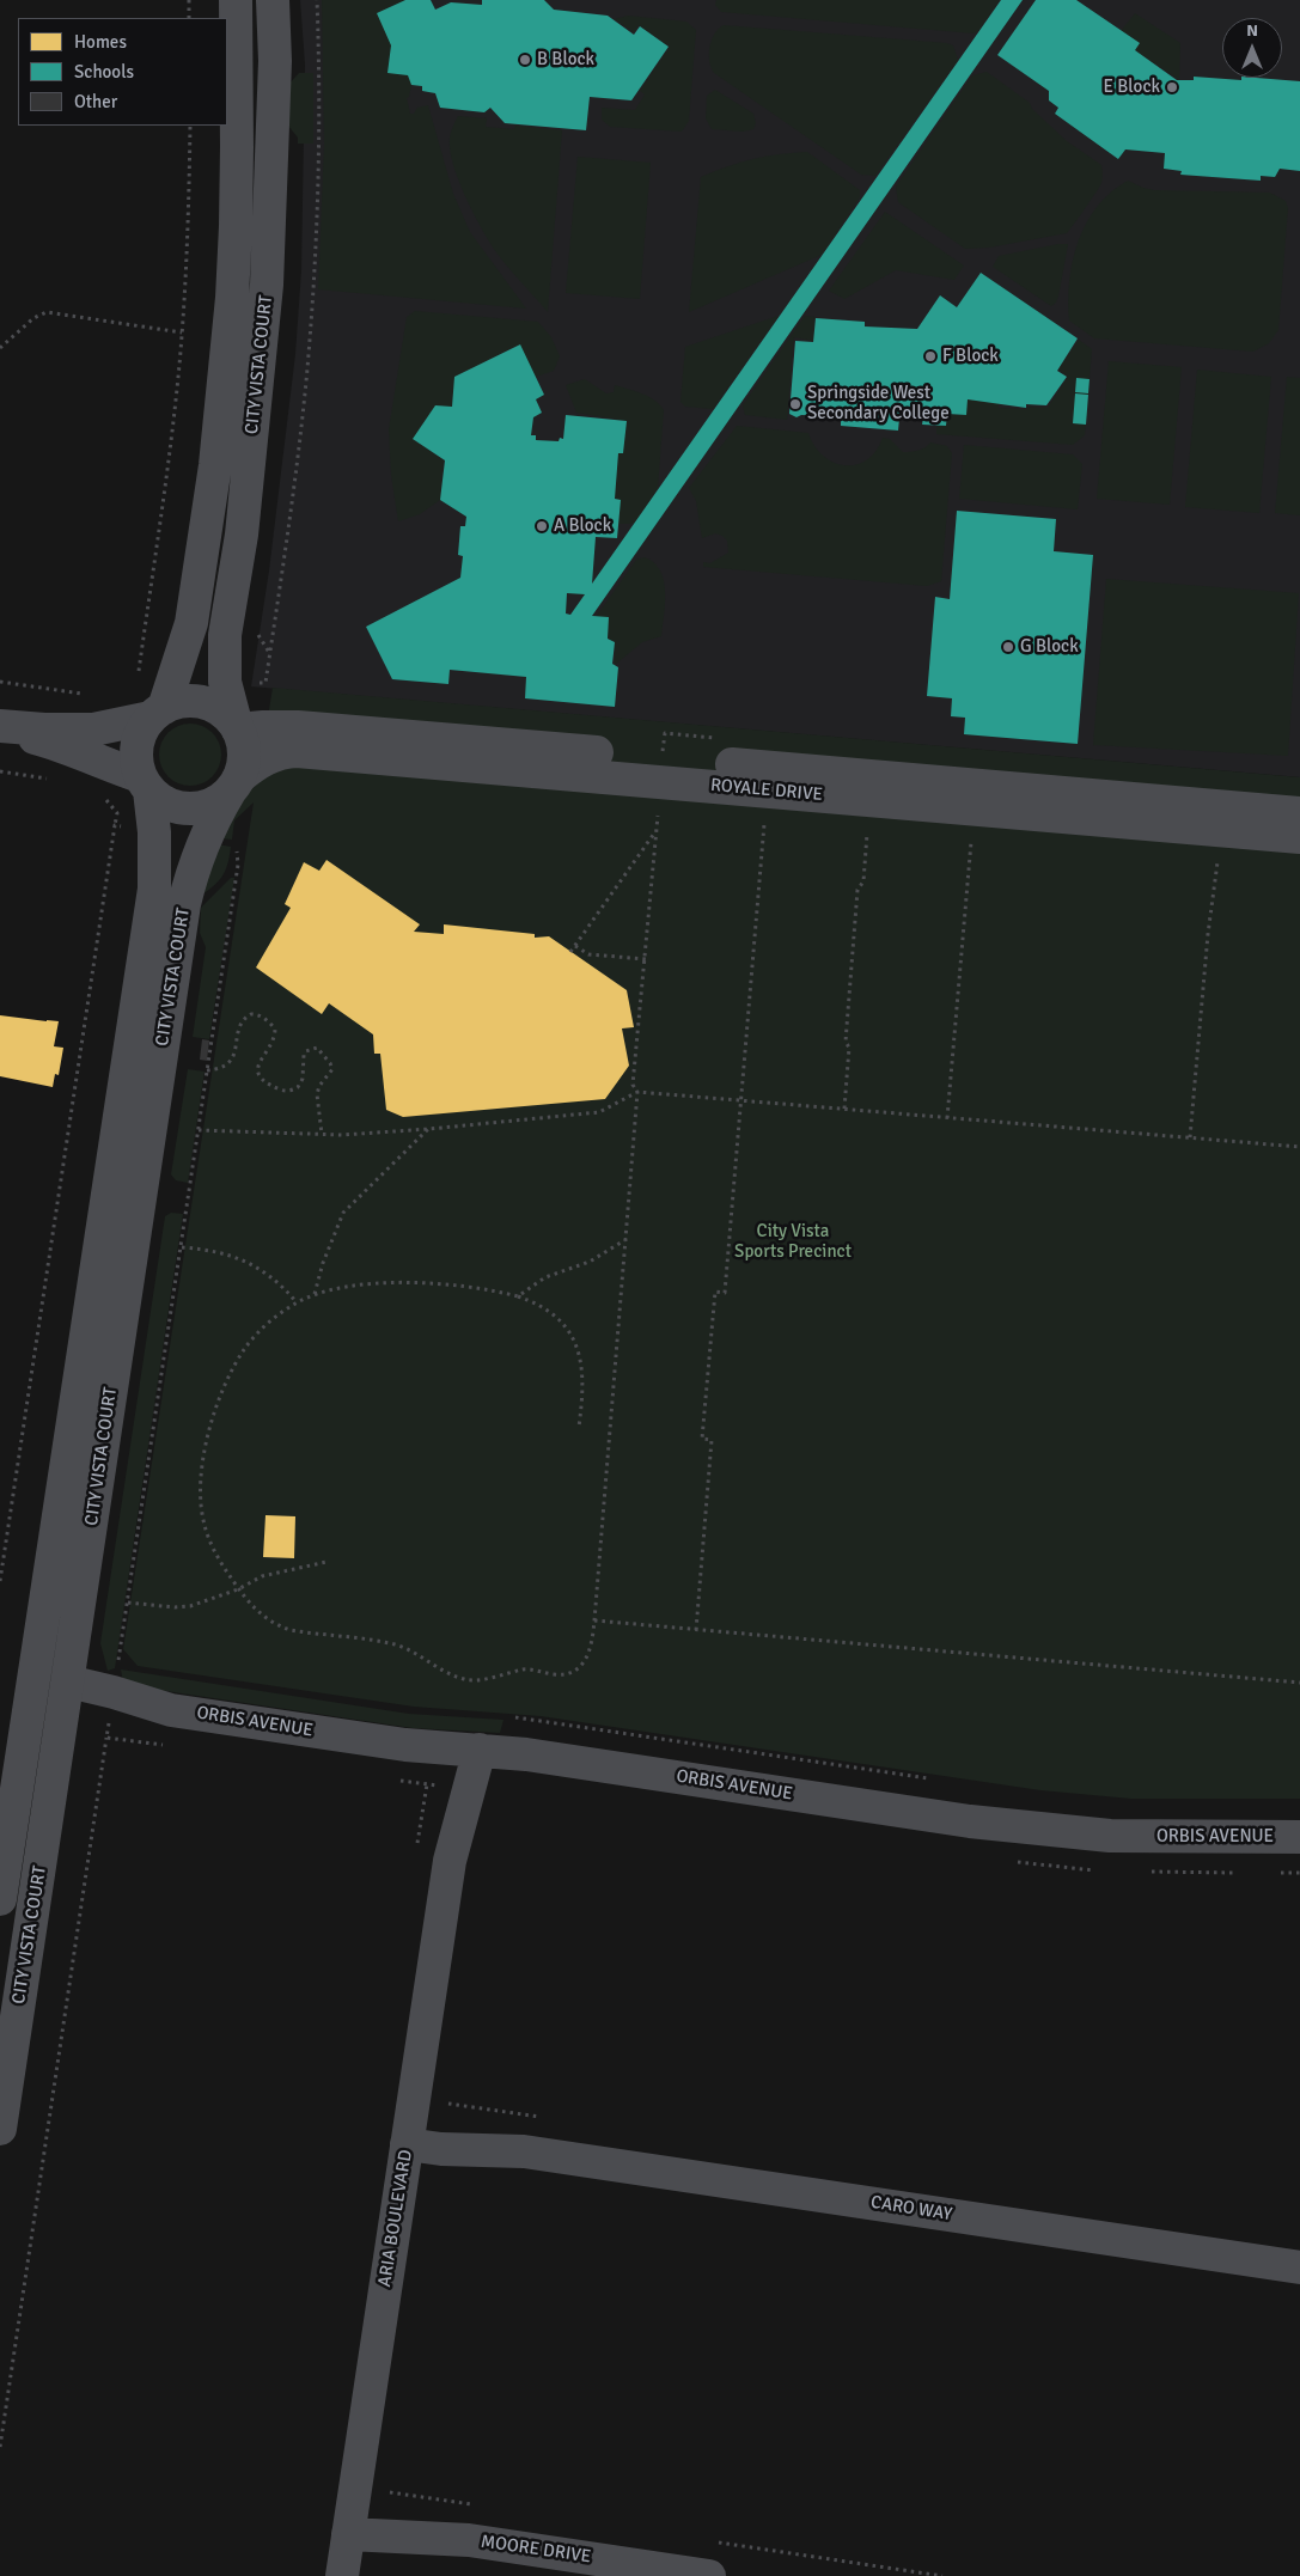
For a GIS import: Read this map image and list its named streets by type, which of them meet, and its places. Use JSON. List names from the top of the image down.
{
  "streets": {
    "street": [
      "CITY VISTA COURT",
      "ROYALE DRIVE",
      "ORBIS AVENUE",
      "CARO WAY",
      "ARIA BOULEVARD",
      "MOORE DRIVE"
    ]
  },
  "crossings": [
    ["CITY VISTA COURT", "ROYALE DRIVE"],
    ["CITY VISTA COURT", "ORBIS AVENUE"],
    ["ORBIS AVENUE", "ARIA BOULEVARD"],
    ["CARO WAY", "ARIA BOULEVARD"],
    ["ARIA BOULEVARD", "MOORE DRIVE"]
  ],
  "parks": ["City Vista Sports Precinct"],
  "places": [
    "B Block",
    "E Block",
    "F Block",
    "Springside West Secondary College",
    "A Block",
    "G Block"
  ],
  "legend": ["Homes", "Schools", "Other"],
  "north": "top"
}
